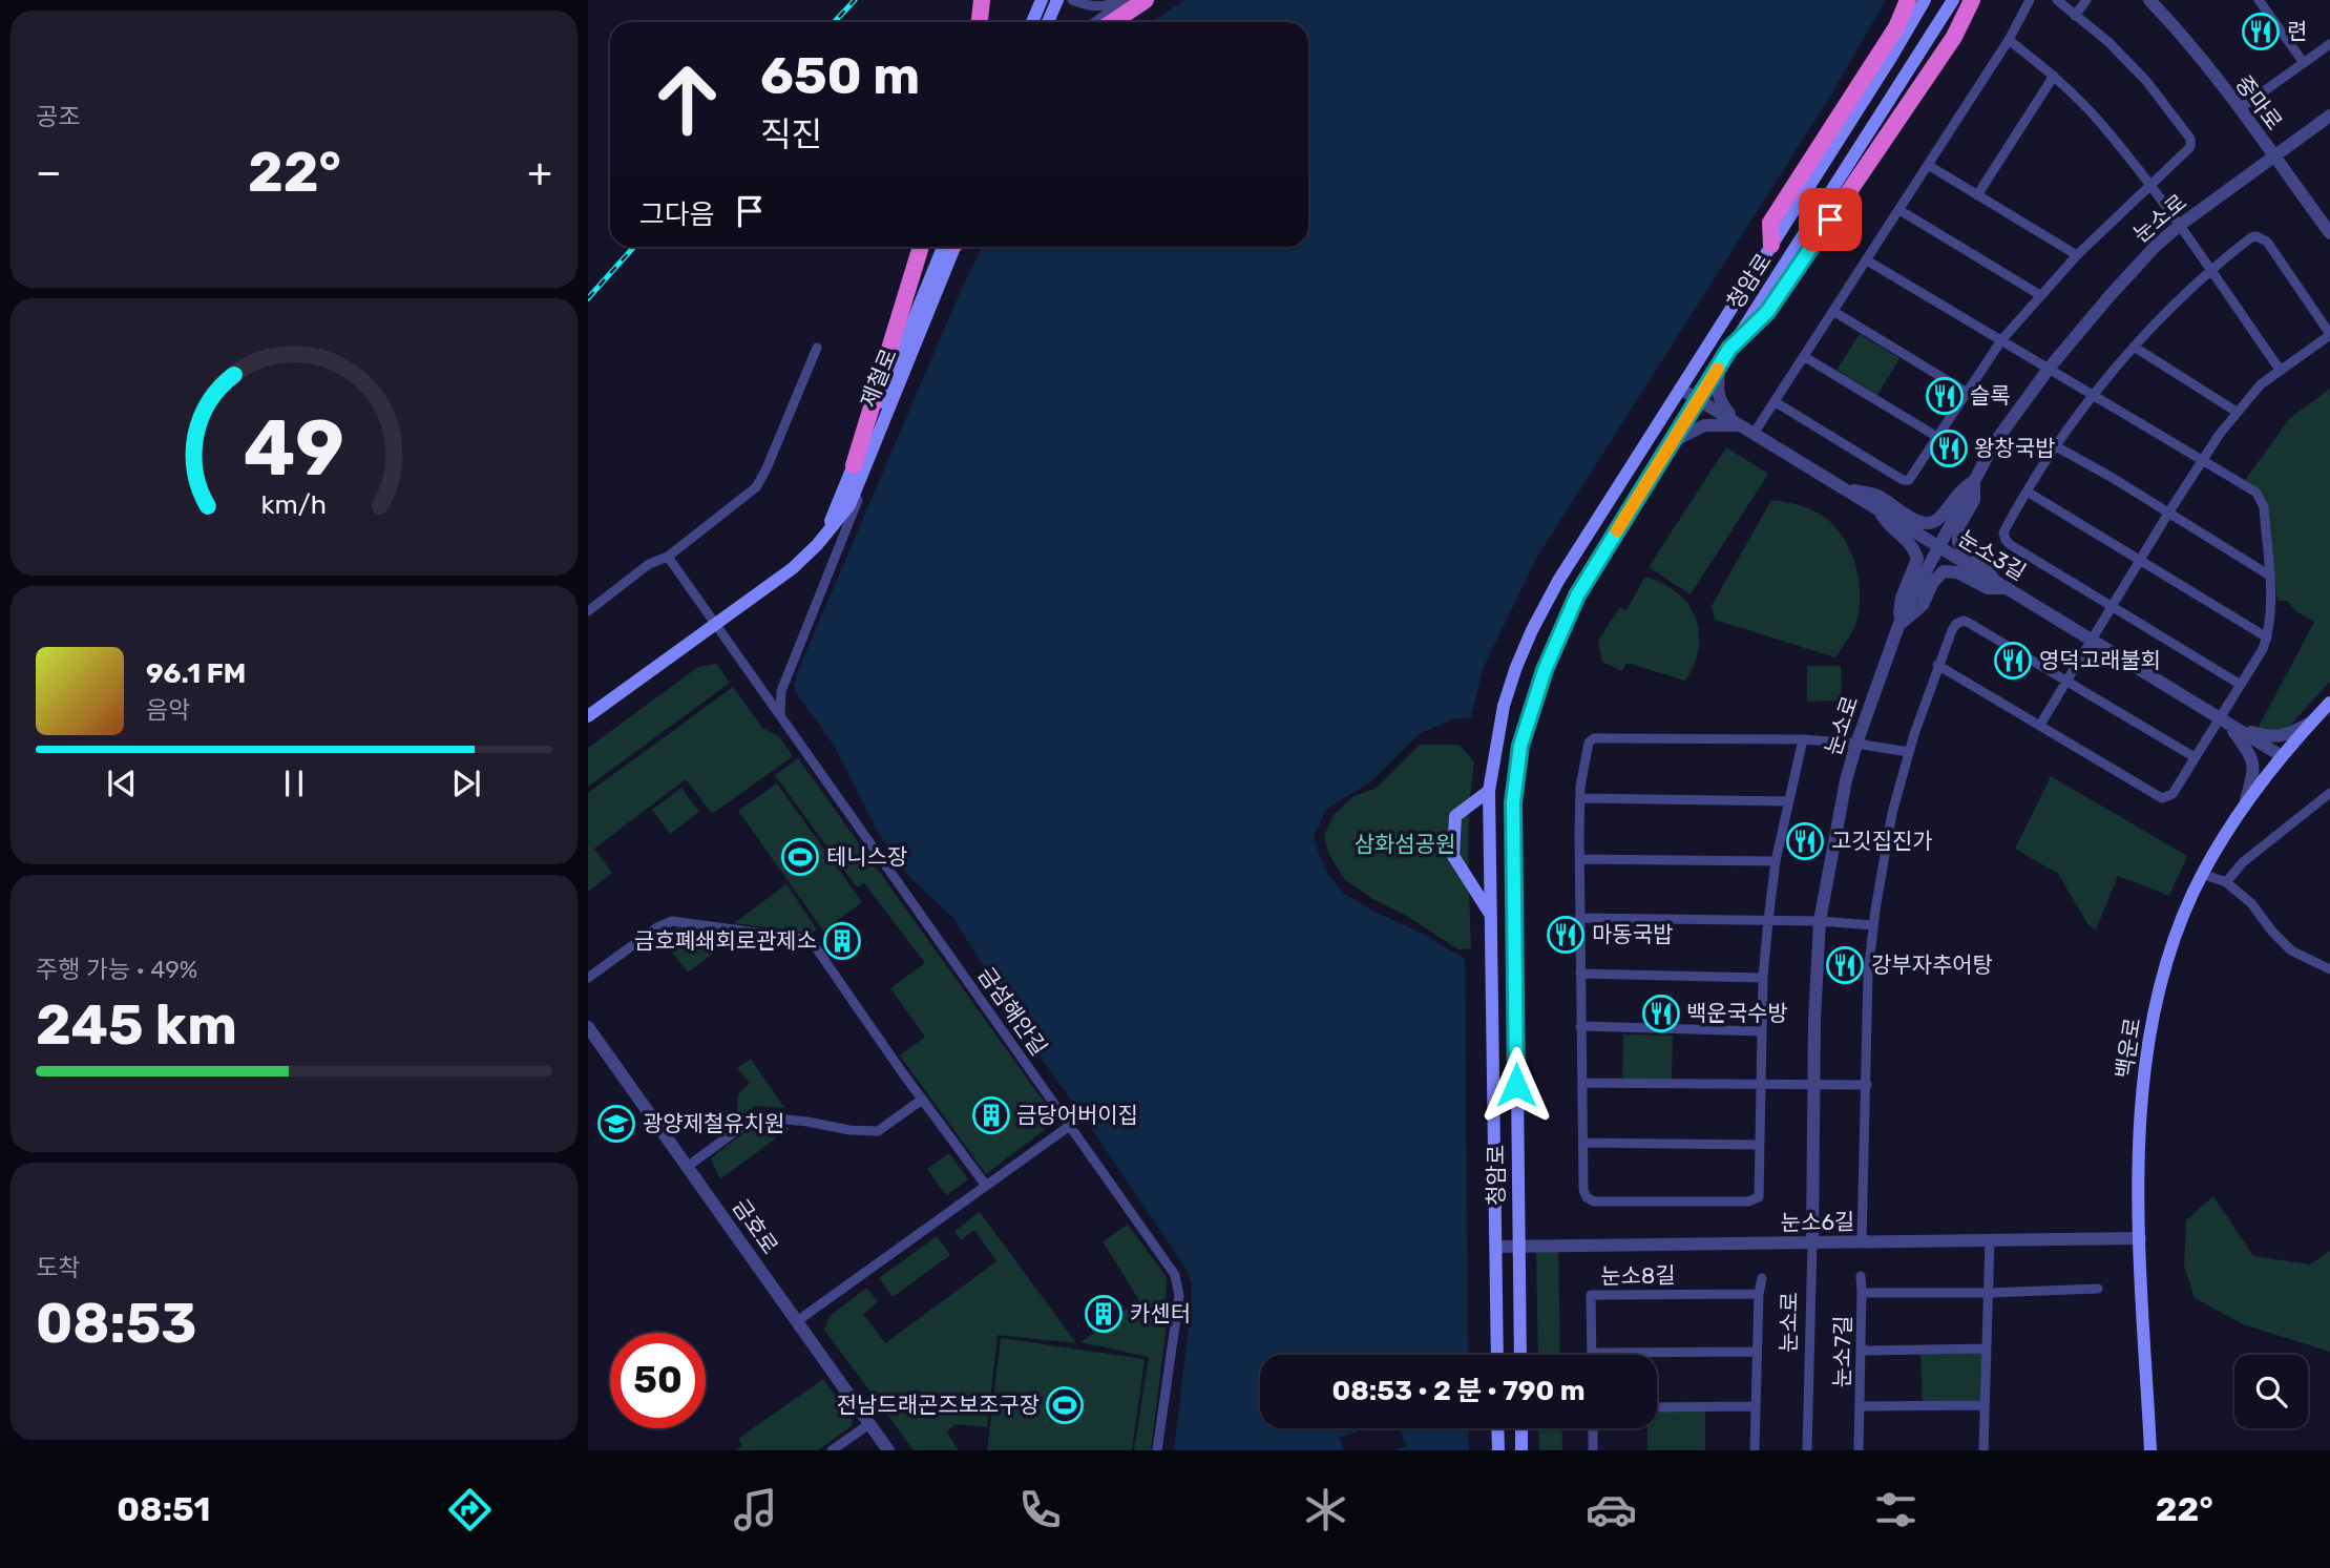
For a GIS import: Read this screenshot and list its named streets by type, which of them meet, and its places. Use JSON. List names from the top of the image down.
{
  "streets": {
    "main road": ["청암로", "제철로", "백운로"],
    "street": [
      "중마로",
      "눈소로",
      "눈소3길",
      "금섬해안길",
      "눈소6길",
      "금호로",
      "눈소8길",
      "눈소7길"
    ]
  },
  "crossings": [
    ["중마로", "눈소로"],
    ["눈소로", "눈소3길"],
    ["눈소로", "눈소6길"],
    ["청암로", "눈소3길"],
    ["청암로", "눈소6길"],
    ["제철로", "금섬해안길"],
    ["눈소3길", "백운로"],
    ["백운로", "눈소6길"]
  ],
  "parks": ["삼화섬공원"],
  "places": {
    "restaurant": [
      "련",
      "슬록",
      "왕창국밥",
      "영덕고래불회",
      "고깃집진가",
      "마동국밥",
      "강부자추어탕",
      "백운국수방"
    ],
    "sports": ["테니스장", "전남드래곤즈보조구장"],
    "building": ["금호폐쇄회로관제소", "금당어버이집", "카센터"],
    "school or university": ["광양제철유치원"]
  },
  "page": {
    "tile": [
      "공조",
      ["주행 가능 · 49%", "245 km"],
      ["도착", "08:53"]
    ],
    "turn": ["650 m", "직진"],
    "heat": ["−", "22°", "+"],
    "then": "그다음",
    "song": ["96.1 FM", "음악"],
    "limit": "50",
    "trip": "08:53 · 2 분 · 790 m",
    "tabs": ["08:51", "22°"],
    "gauge": ["49", "km/h"]
  }
}
